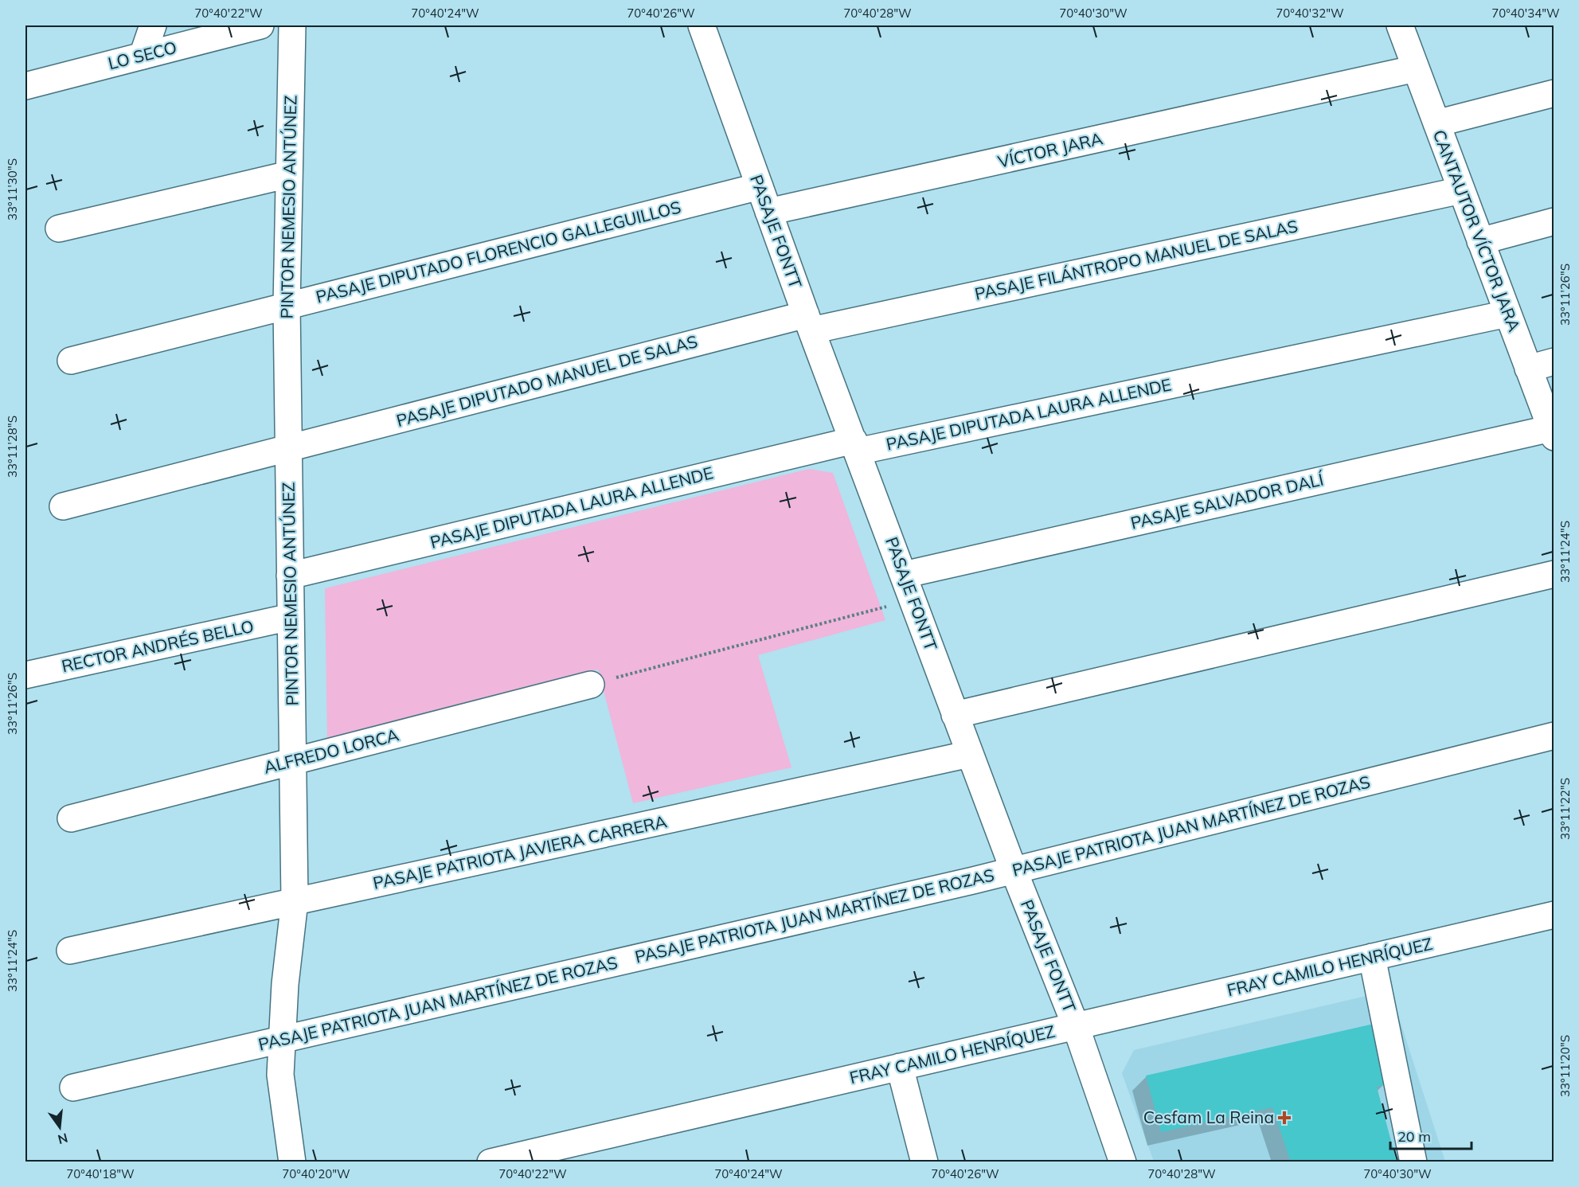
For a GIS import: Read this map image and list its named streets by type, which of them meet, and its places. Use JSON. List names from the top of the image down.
{
  "streets": {
    "street": [
      "LO SECO",
      "VÍCTOR JARA",
      "PINTOR NEMESIO ANTÚNEZ",
      "CANTAUTOR VÍCTOR JARA",
      "PASAJE FONTT",
      "PASAJE DIPUTADO FLORENCIO GALLEGUILLOS",
      "PASAJE FILÁNTROPO MANUEL DE SALAS",
      "PASAJE DIPUTADO MANUEL DE SALAS",
      "PASAJE DIPUTADA LAURA ALLENDE",
      "PASAJE SALVADOR DALÍ",
      "RECTOR ANDRÉS BELLO",
      "ALFREDO LORCA",
      "PASAJE PATRIOTA JUAN MARTÍNEZ DE ROZAS",
      "PASAJE PATRIOTA JAVIERA CARRERA",
      "FRAY CAMILO HENRÍQUEZ"
    ]
  },
  "crossings": [
    ["VÍCTOR JARA", "CANTAUTOR VÍCTOR JARA"],
    ["VÍCTOR JARA", "PASAJE FONTT"],
    ["PINTOR NEMESIO ANTÚNEZ", "PASAJE DIPUTADO FLORENCIO GALLEGUILLOS"],
    ["PINTOR NEMESIO ANTÚNEZ", "PASAJE DIPUTADO MANUEL DE SALAS"],
    ["PINTOR NEMESIO ANTÚNEZ", "PASAJE DIPUTADA LAURA ALLENDE"],
    ["PINTOR NEMESIO ANTÚNEZ", "RECTOR ANDRÉS BELLO"],
    ["PINTOR NEMESIO ANTÚNEZ", "ALFREDO LORCA"],
    ["PINTOR NEMESIO ANTÚNEZ", "PASAJE PATRIOTA JUAN MARTÍNEZ DE ROZAS"],
    ["PINTOR NEMESIO ANTÚNEZ", "PASAJE PATRIOTA JAVIERA CARRERA"],
    ["CANTAUTOR VÍCTOR JARA", "PASAJE FILÁNTROPO MANUEL DE SALAS"],
    ["CANTAUTOR VÍCTOR JARA", "PASAJE DIPUTADA LAURA ALLENDE"],
    ["CANTAUTOR VÍCTOR JARA", "PASAJE SALVADOR DALÍ"],
    ["PASAJE FONTT", "PASAJE DIPUTADO FLORENCIO GALLEGUILLOS"],
    ["PASAJE FONTT", "PASAJE FILÁNTROPO MANUEL DE SALAS"],
    ["PASAJE FONTT", "PASAJE DIPUTADO MANUEL DE SALAS"],
    ["PASAJE FONTT", "PASAJE DIPUTADA LAURA ALLENDE"],
    ["PASAJE FONTT", "PASAJE SALVADOR DALÍ"],
    ["PASAJE FONTT", "PASAJE PATRIOTA JUAN MARTÍNEZ DE ROZAS"],
    ["PASAJE FONTT", "PASAJE PATRIOTA JAVIERA CARRERA"],
    ["PASAJE FONTT", "FRAY CAMILO HENRÍQUEZ"],
    ["PASAJE FILÁNTROPO MANUEL DE SALAS", "PASAJE DIPUTADO MANUEL DE SALAS"]
  ],
  "places": {
    "health": ["Cesfam La Reina"]
  },
  "scale_bar": "20 m",
  "north": "bottom",
  "coordinates": [
    "70°40'22\"W",
    "70°40'24\"W",
    "70°40'26\"W",
    "70°40'28\"W",
    "70°40'30\"W",
    "70°40'32\"W",
    "70°40'34\"W",
    "33°11'30\"S",
    "33°11'26\"S",
    "33°11'28\"S",
    "33°11'24\"S",
    "33°11'22\"S",
    "33°11'20\"S",
    "70°40'18\"W",
    "70°40'20\"W"
  ]
}
